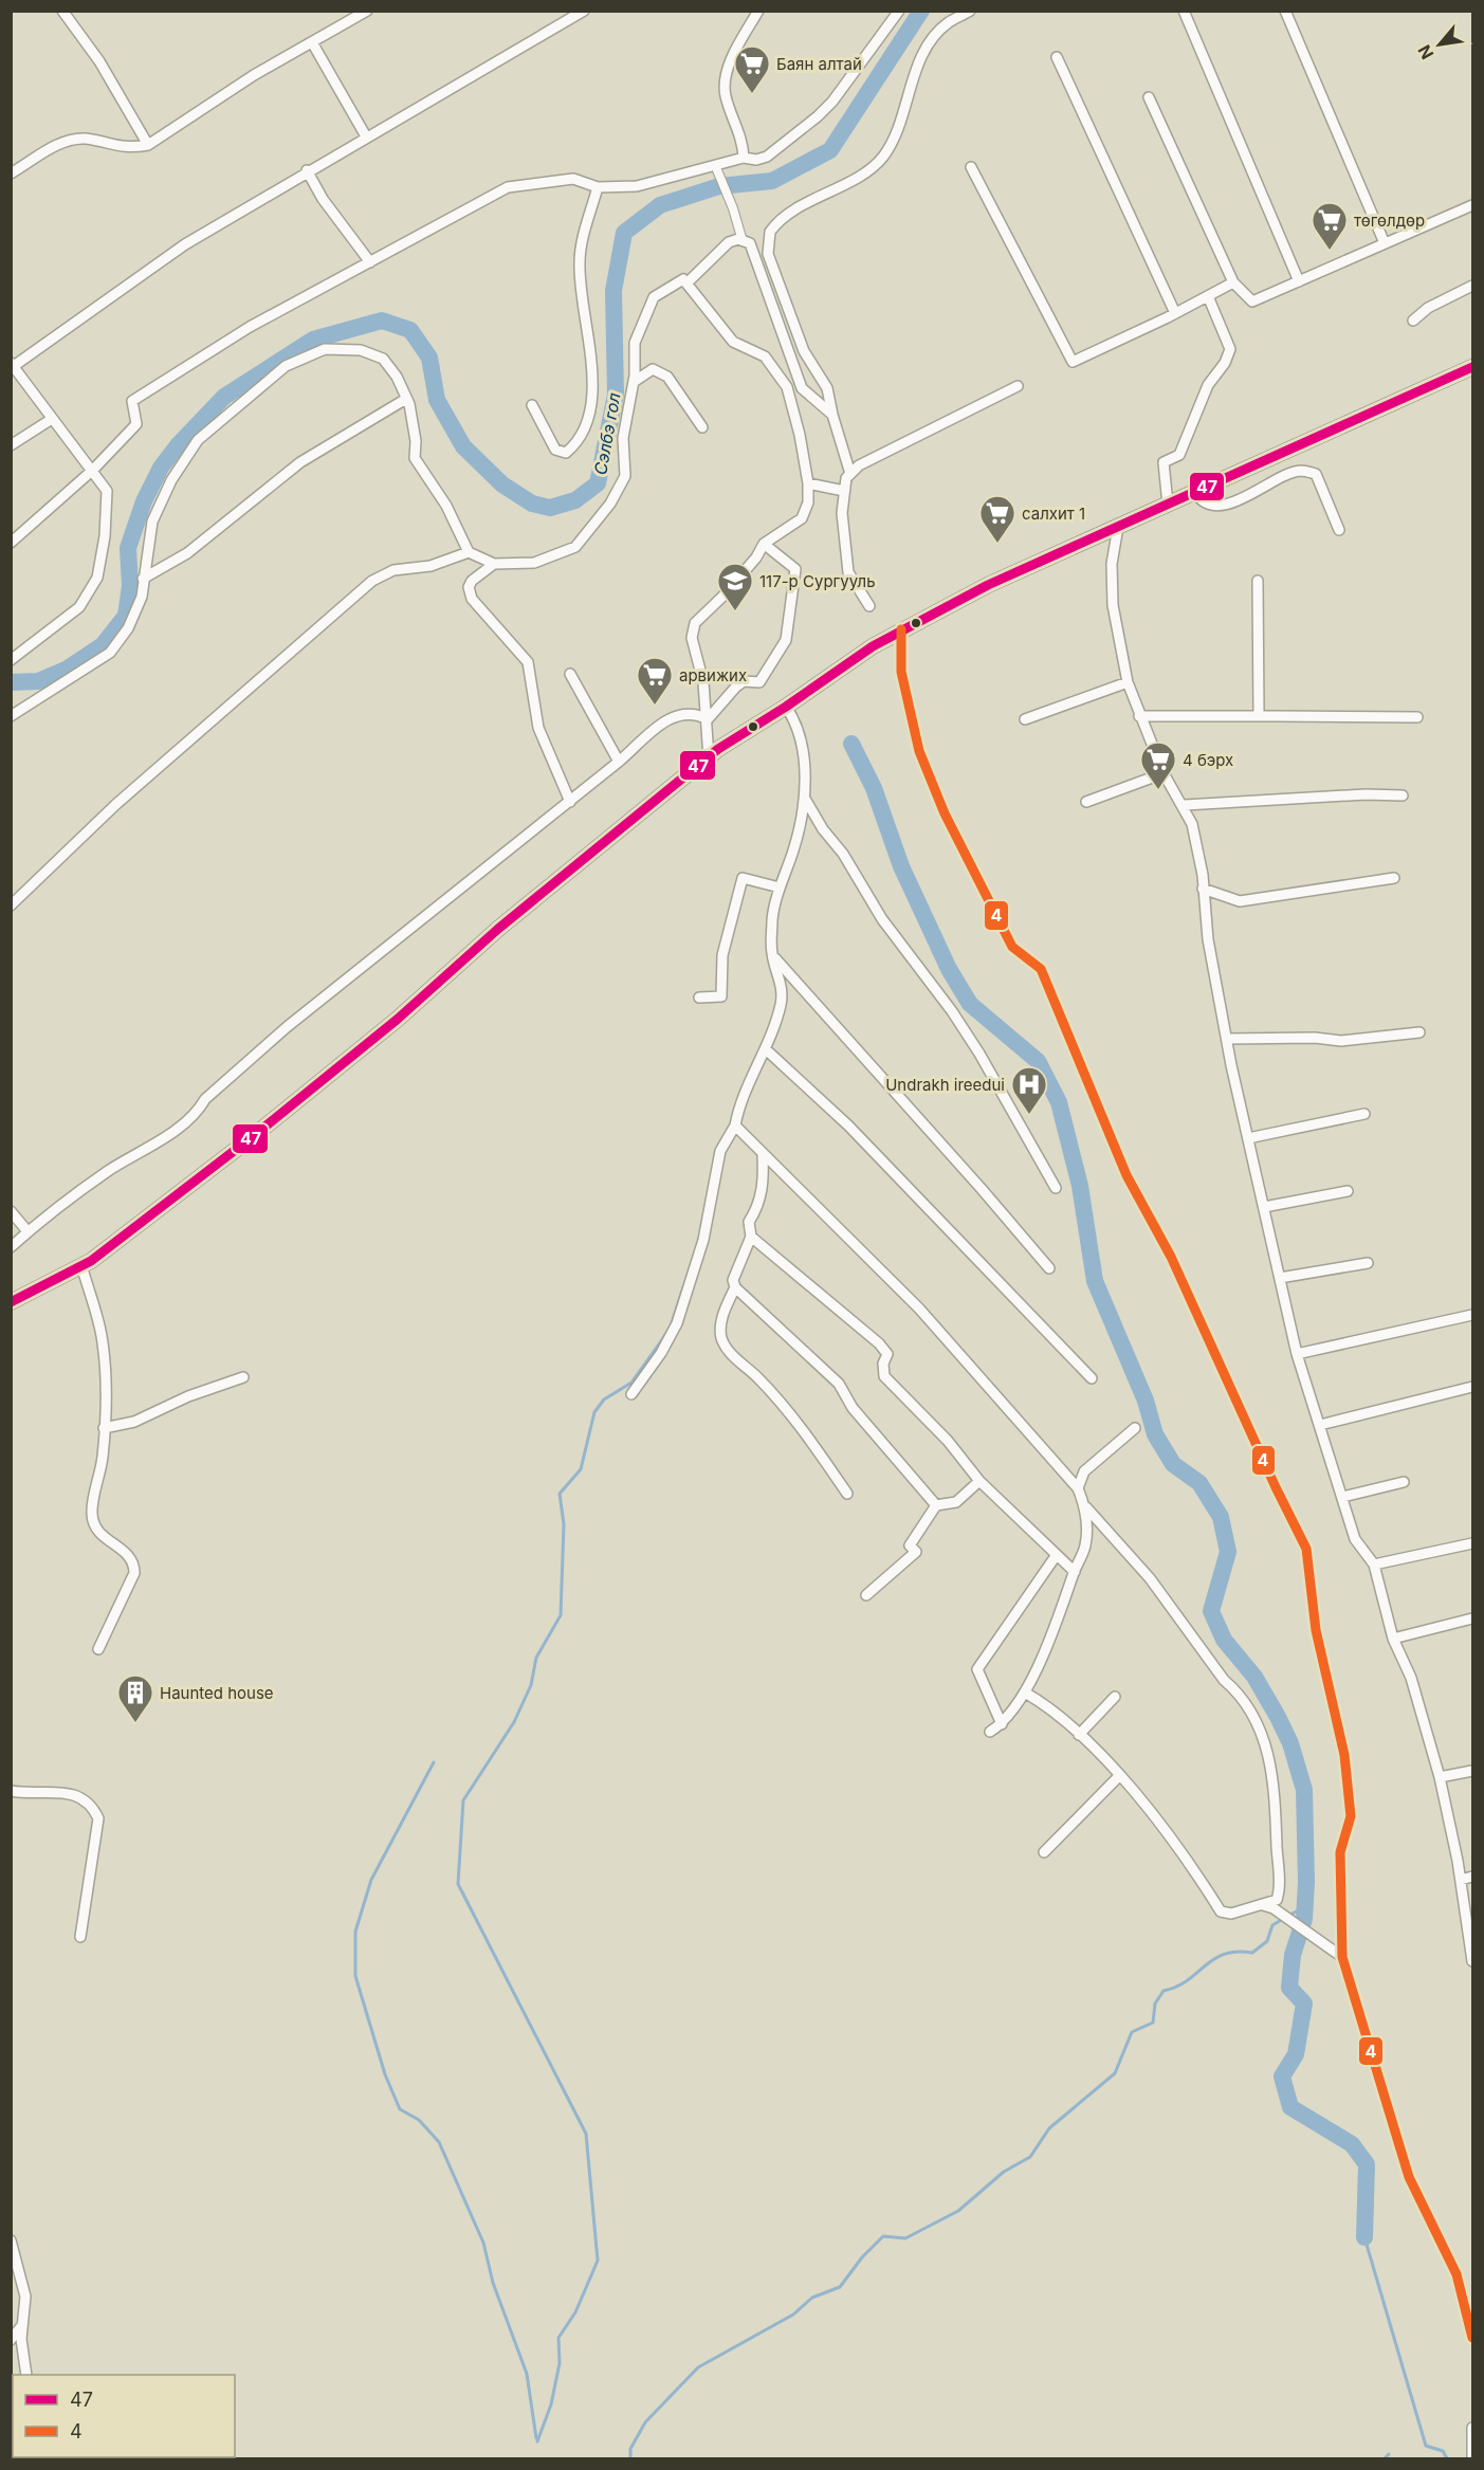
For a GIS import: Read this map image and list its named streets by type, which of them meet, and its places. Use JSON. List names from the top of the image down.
{
  "water": ["Сэлбэ гол"],
  "places": {
    "supermarket": [
      "Баян алтай",
      "төгөлдөр",
      "салхит 1",
      "арвижих",
      "4 бэрх"
    ],
    "school or university": ["117-р Сургууль"],
    "hospital": ["Undrakh ireedui"],
    "building": ["Haunted house"]
  },
  "lines": ["transit line 47", "transit line 4"],
  "legend": ["47", "4"],
  "north": "bottom left"
}
